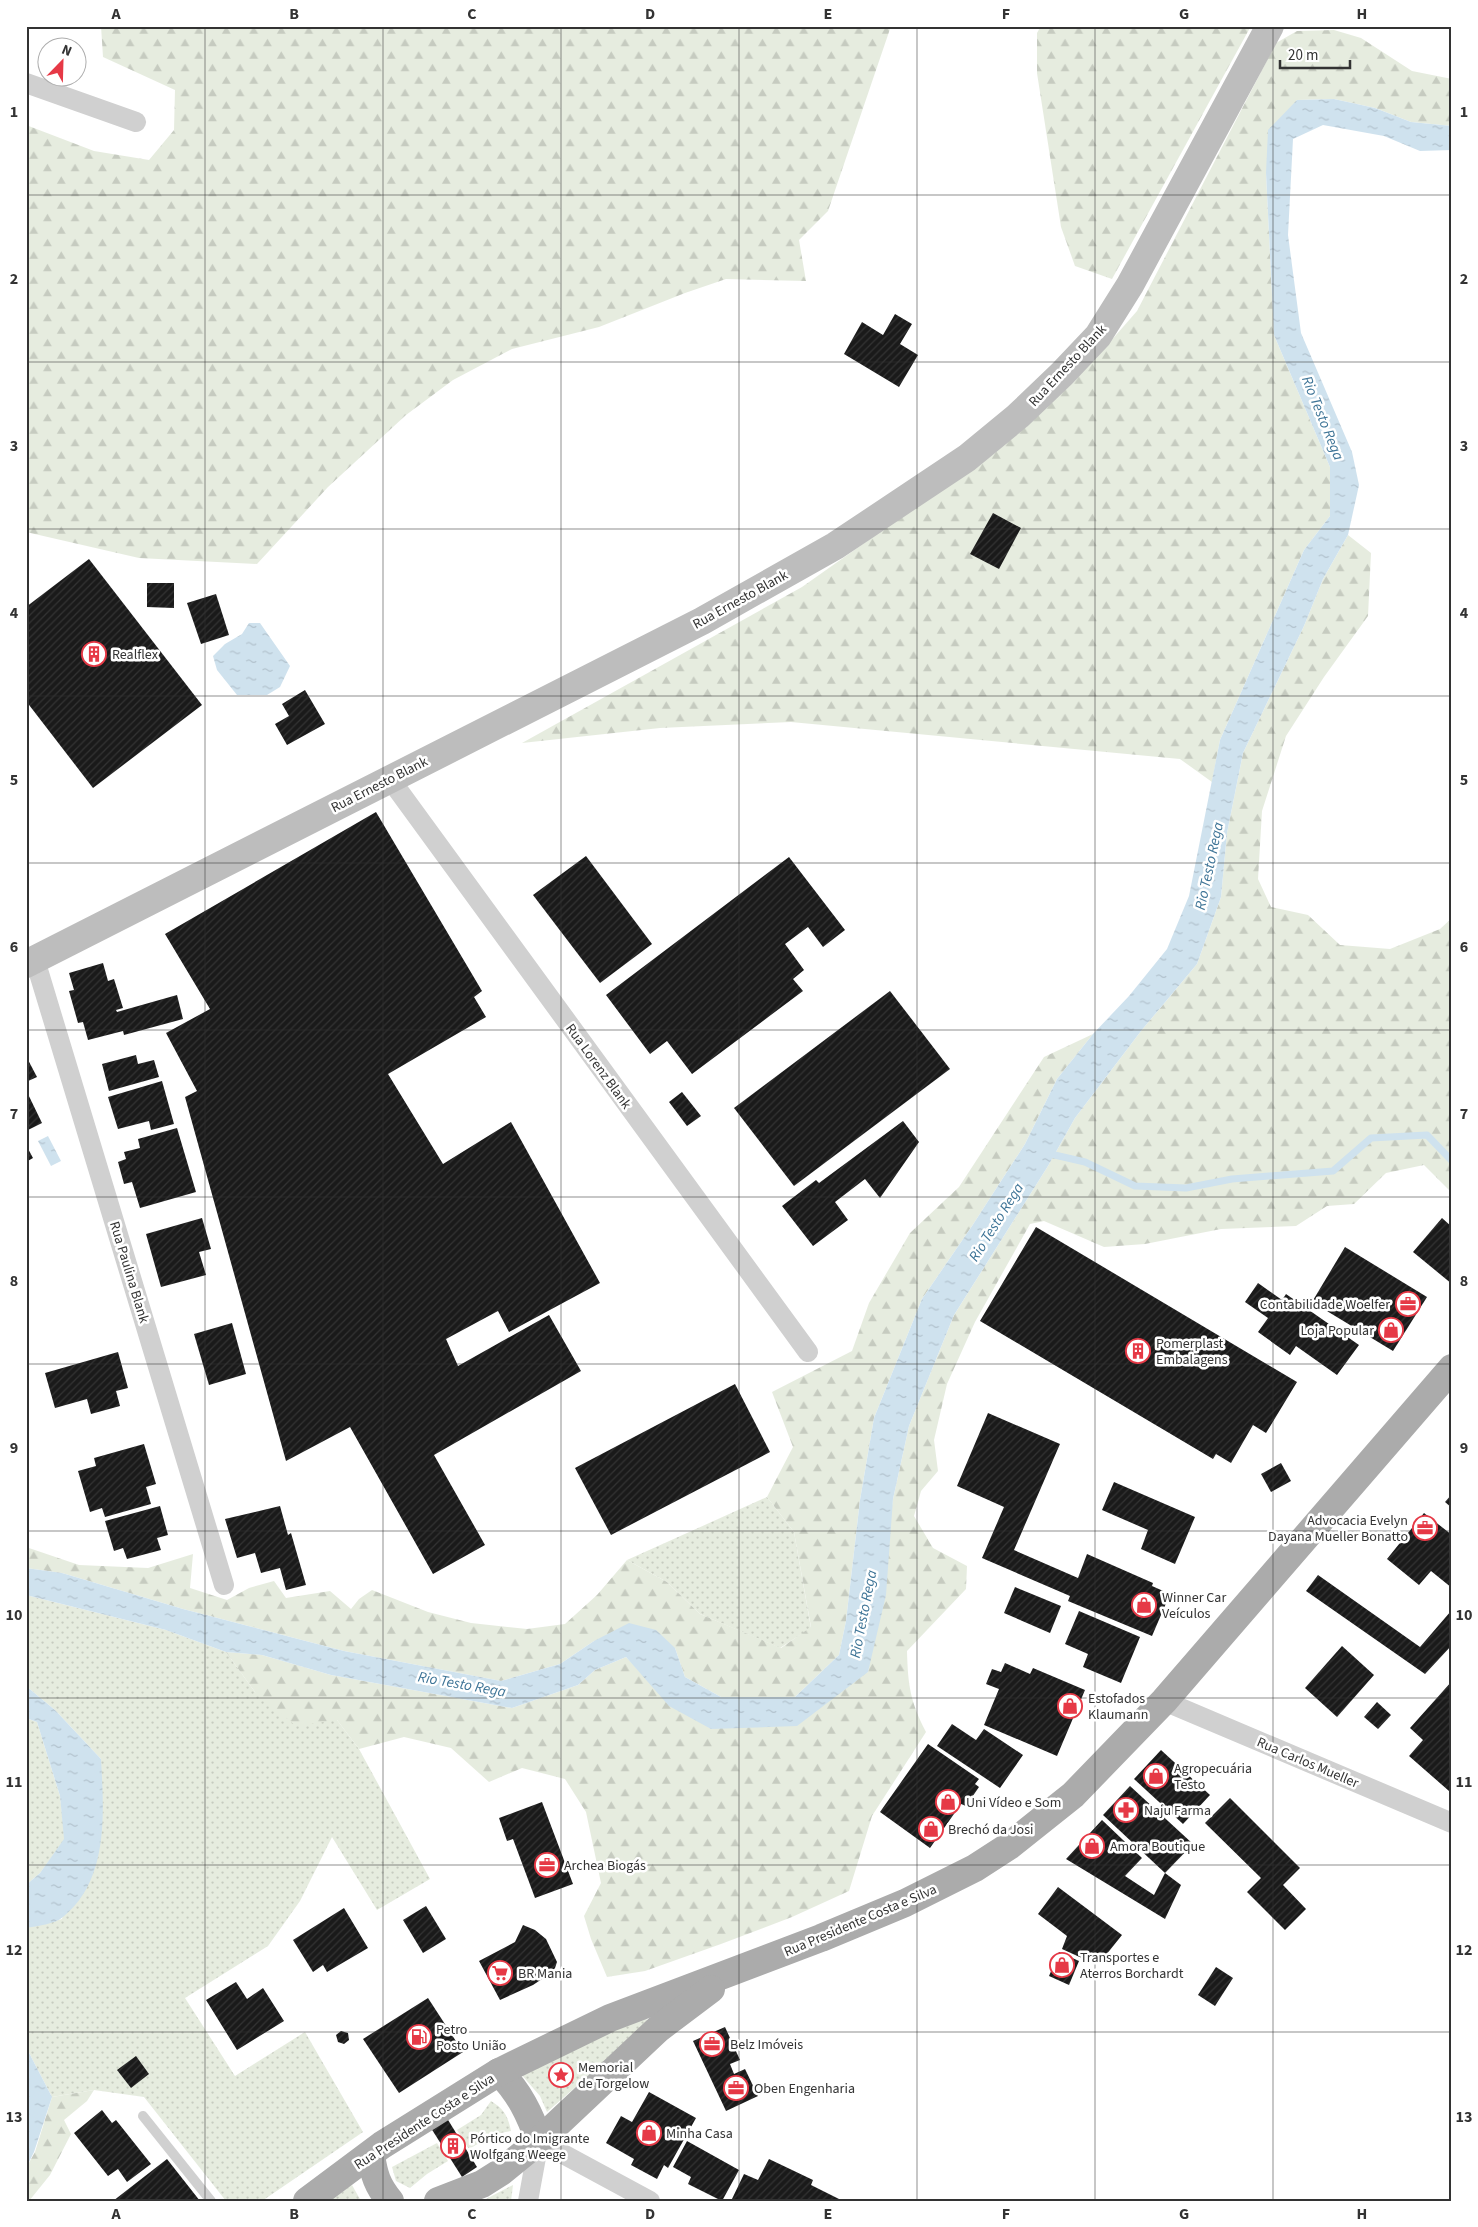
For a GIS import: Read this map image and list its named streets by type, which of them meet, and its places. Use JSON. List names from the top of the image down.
{
  "streets": {
    "main road": ["Rua Presidente Costa e Silva"],
    "street": [
      "Rua Ernesto Blank",
      "Rua Lorenz Blank",
      "Rua Paulina Blank",
      "Rua Carlos Mueller"
    ]
  },
  "crossings": [
    ["Rua Ernesto Blank", "Rua Lorenz Blank"],
    ["Rua Ernesto Blank", "Rua Paulina Blank"],
    ["Rua Carlos Mueller", "Rua Presidente Costa e Silva"]
  ],
  "water": ["Rio Testo Rega"],
  "places": {
    "building": ["Realflex", "Pomerplast Embalagens", "Pórtico do Imigrante Wolfgang Weege"],
    "office": [
      "Contabilidade Woelfer",
      "Advocacia Evelyn Dayana Mueller Bonatto",
      "Archea Biogás",
      "Belz Imóveis",
      "Oben Engenharia"
    ],
    "shop": [
      "Loja Popular",
      "Winner Car Veículos",
      "Estofados Klaumann",
      "Agropecuária Testo",
      "Uni Vídeo e Som",
      "Brechó da Josi",
      "Amora Boutique",
      "Transportes e Aterros Borchardt",
      "Minha Casa"
    ],
    "pharmacy": ["Naju Farma"],
    "supermarket": ["BR Mania"],
    "fuel station": ["Petro Posto União"],
    "place": ["Memorial de Torgelow"]
  },
  "scale_bar": "20 m",
  "north": "top right",
  "grid": {
    "columns": [
      "A",
      "B",
      "C",
      "D",
      "E",
      "F",
      "G",
      "H"
    ],
    "rows": [
      "1",
      "2",
      "3",
      "4",
      "5",
      "6",
      "7",
      "8",
      "9",
      "10",
      "11",
      "12",
      "13"
    ]
  }
}
